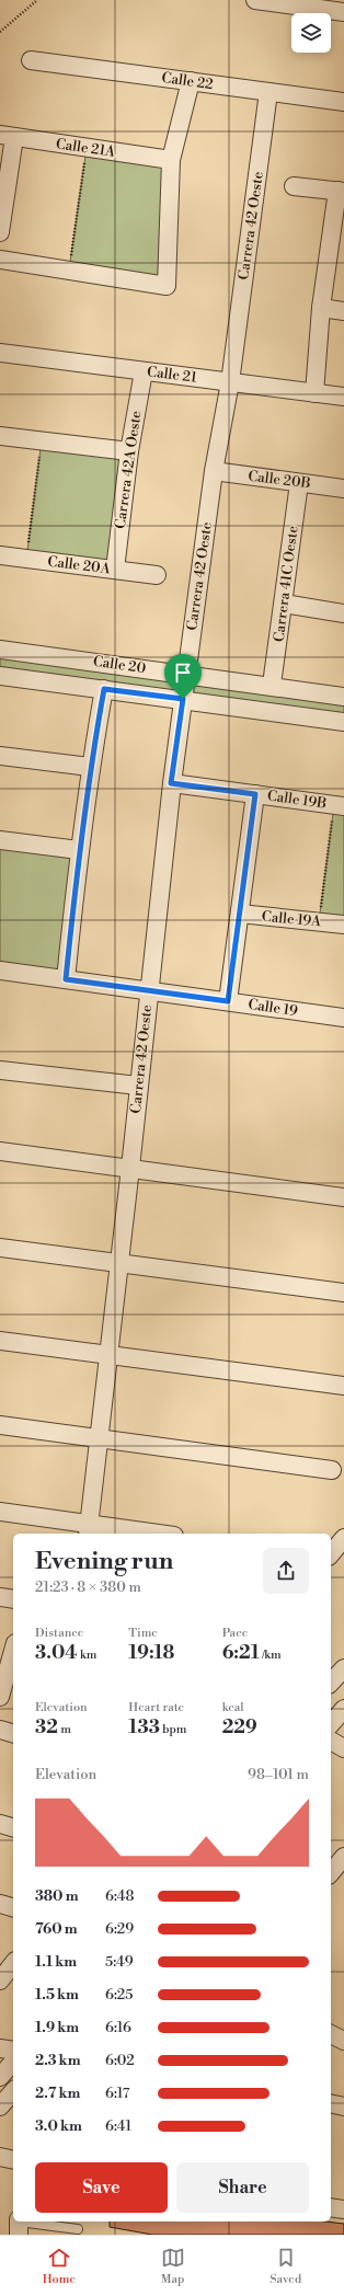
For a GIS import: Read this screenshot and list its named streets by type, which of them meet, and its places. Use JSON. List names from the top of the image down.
{
  "streets": {
    "street": [
      "Calle 22",
      "Calle 21A",
      "Carrera 42 Oeste",
      "Calle 21",
      "Carrera 42A Oeste",
      "Calle 20B",
      "Calle 20A",
      "Carrera 41C Oeste",
      "Calle 20",
      "Calle 19B",
      "Calle 19A",
      "Calle 19"
    ]
  },
  "crossings": [
    ["Calle 22", "Carrera 42 Oeste"],
    ["Carrera 42 Oeste", "Calle 21"],
    ["Carrera 42 Oeste", "Calle 20B"],
    ["Carrera 42 Oeste", "Calle 20"],
    ["Carrera 42 Oeste", "Calle 19B"],
    ["Carrera 42 Oeste", "Calle 19"],
    ["Calle 21", "Carrera 42A Oeste"],
    ["Carrera 42A Oeste", "Calle 20A"],
    ["Calle 20B", "Carrera 41C Oeste"],
    ["Carrera 41C Oeste", "Calle 20"]
  ],
  "page": {
    "heading": ["Evening run", "21:23 · 8 × 380 m"],
    "stats": [
      ["Distance", "3.04 km"],
      ["Time", "19:18"],
      ["Pace", "6:21 /km"],
      ["Elevation", "32 m"],
      ["Heart rate", "133 bpm"],
      ["kcal", "229"]
    ],
    "chart": ["Elevation", "98–101 m"],
    "list": [
      {
        "name": "380 m",
        "note": "6:48"
      },
      {
        "name": "760 m",
        "note": "6:29"
      },
      {
        "name": "1.1 km",
        "note": "5:49"
      },
      {
        "name": "1.5 km",
        "note": "6:25"
      },
      {
        "name": "1.9 km",
        "note": "6:16"
      },
      {
        "name": "2.3 km",
        "note": "6:02"
      },
      {
        "name": "2.7 km",
        "note": "6:17"
      },
      {
        "name": "3.0 km",
        "note": "6:41"
      }
    ],
    "buttons": ["Save", "Share"],
    "tabs": ["Home", "Map", "Saved"]
  }
}
